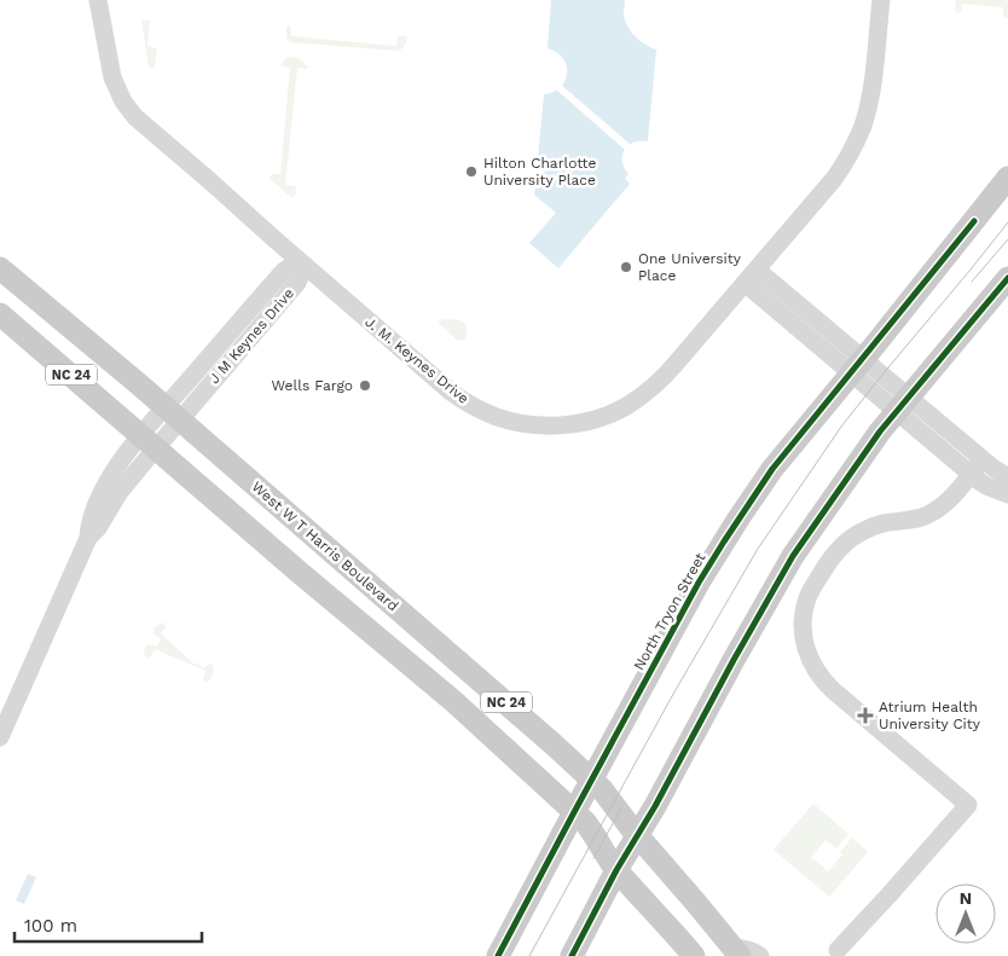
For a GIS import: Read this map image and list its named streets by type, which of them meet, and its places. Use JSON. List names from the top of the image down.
{
  "streets": {
    "main road": ["NC 24", "West W T Harris Boulevard", "North Tryon Street"],
    "street": ["J M Keynes Drive", "J. M. Keynes Drive"]
  },
  "crossings": [
    ["J M Keynes Drive", "J. M. Keynes Drive"],
    ["J M Keynes Drive", "NC 24"],
    ["J M Keynes Drive", "West W T Harris Boulevard"],
    ["NC 24", "West W T Harris Boulevard"],
    ["NC 24", "North Tryon Street"],
    ["West W T Harris Boulevard", "North Tryon Street"]
  ],
  "places": {
    "other": ["Hilton Charlotte University Place", "One University Place", "Wells Fargo"],
    "health": ["Atrium Health University City"]
  },
  "scale_bar": "100 m",
  "north": "top"
}
